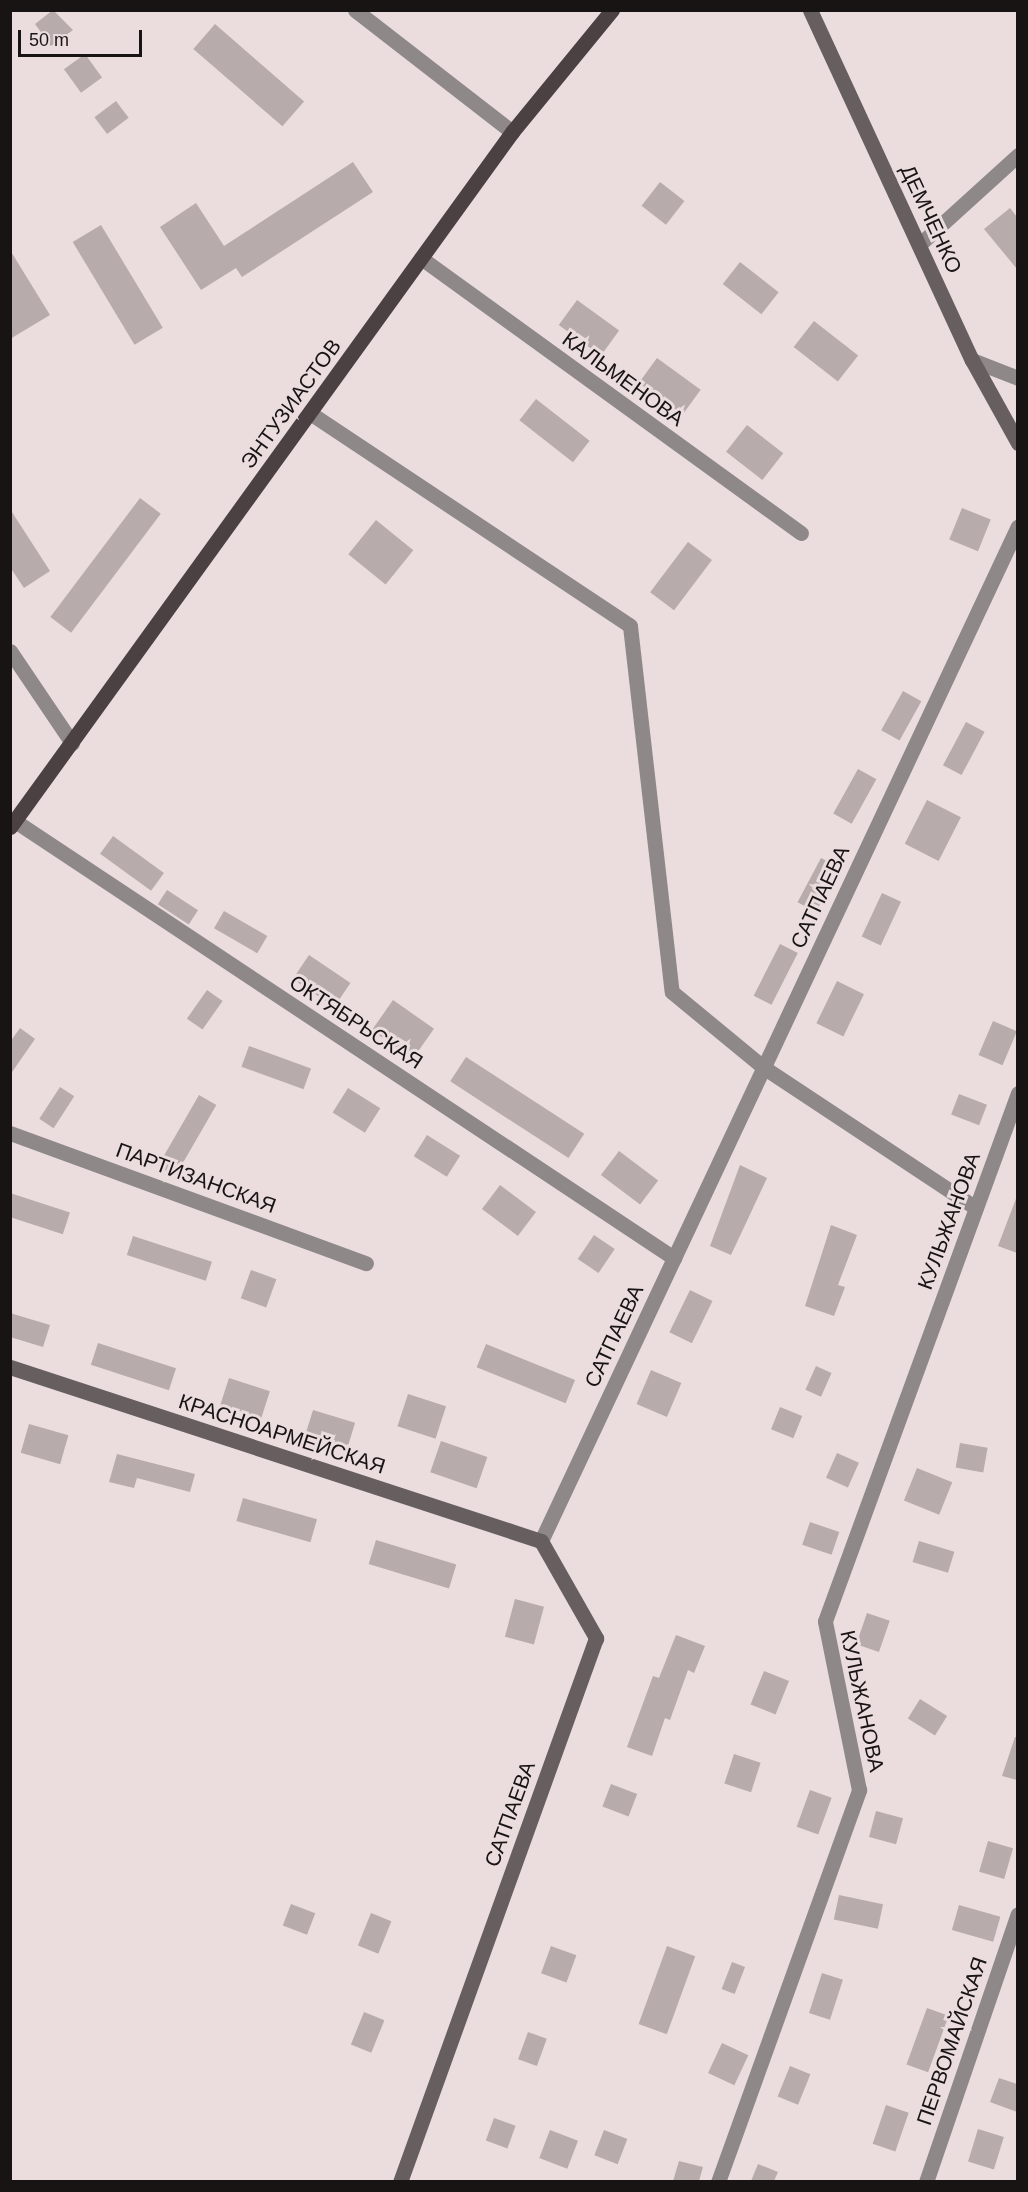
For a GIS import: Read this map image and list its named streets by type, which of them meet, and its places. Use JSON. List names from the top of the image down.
{
  "streets": {
    "main road": ["ЭНТУЗИАСТОВ"],
    "street": [
      "ДЕМЧЕНКО",
      "КАЛЬМЕНОВА",
      "САТПАЕВА",
      "ОКТЯБРЬСКАЯ",
      "ПАРТИЗАНСКАЯ",
      "КУЛЬЖАНОВА",
      "КРАСНОАРМЕЙСКАЯ",
      "ПЕРВОМАЙСКАЯ"
    ]
  },
  "crossings": [
    ["КАЛЬМЕНОВА", "ЭНТУЗИАСТОВ"],
    ["ЭНТУЗИАСТОВ", "ОКТЯБРЬСКАЯ"],
    ["САТПАЕВА", "ОКТЯБРЬСКАЯ"],
    ["САТПАЕВА", "КРАСНОАРМЕЙСКАЯ"]
  ],
  "scale_bar": "50 m"
}
